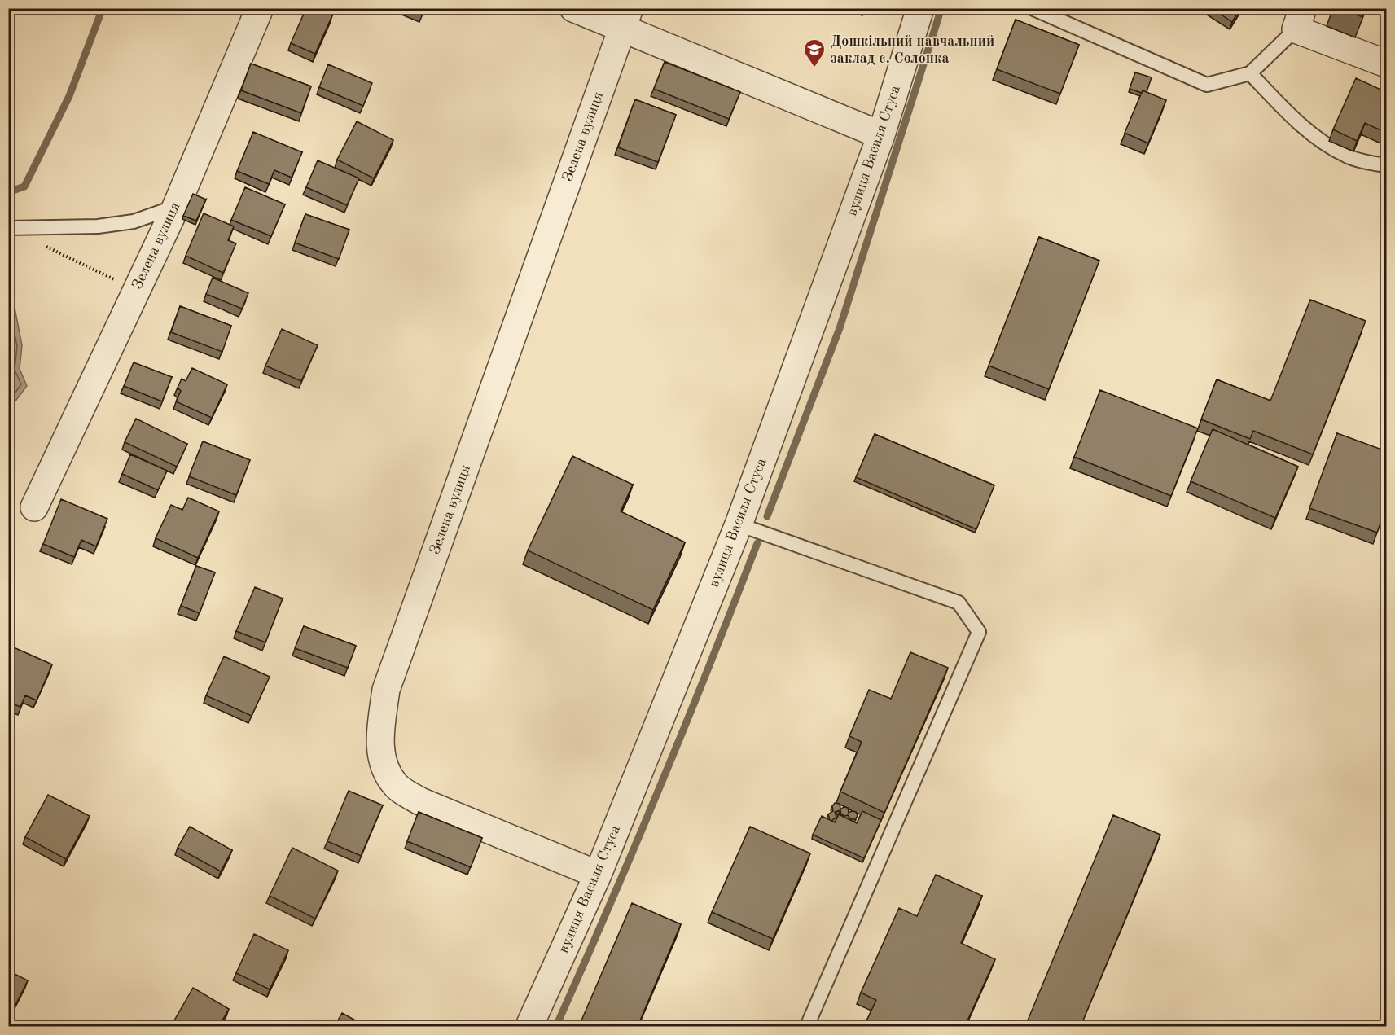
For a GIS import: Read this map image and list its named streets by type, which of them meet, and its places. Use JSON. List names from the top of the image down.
{
  "streets": {
    "street": ["Зелена вулиця", "вулиця Василя Стуса"]
  },
  "crossings": [
    ["Зелена вулиця", "вулиця Василя Стуса"]
  ],
  "places": {
    "school or university": ["Дошкільний навчальний заклад с. Солонка"]
  }
}
